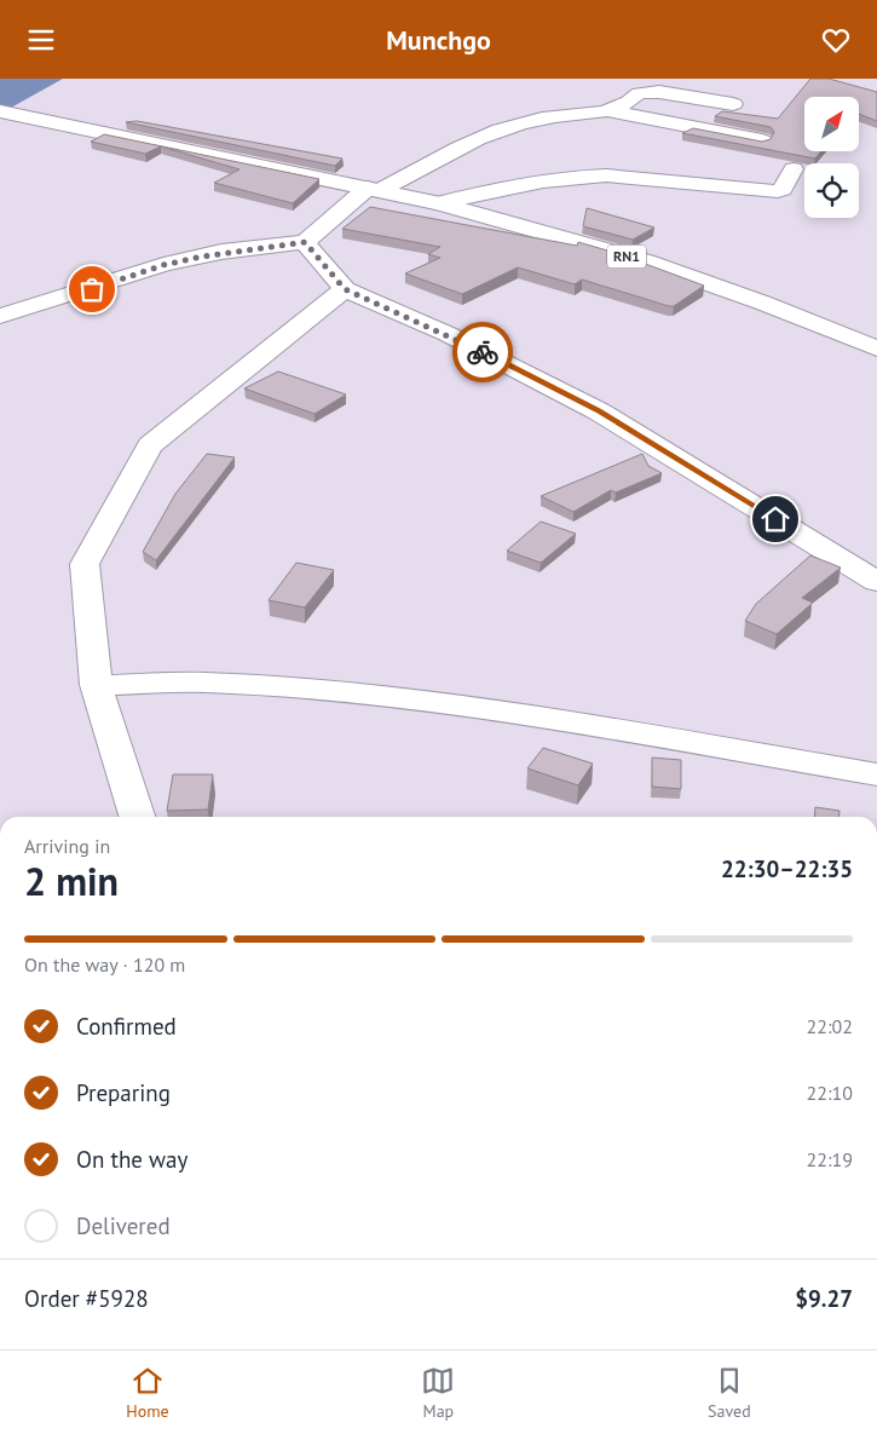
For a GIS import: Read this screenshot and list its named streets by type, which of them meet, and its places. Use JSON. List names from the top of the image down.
{
  "streets": {
    "main road": ["RN1"]
  },
  "north": "top right",
  "page": {
    "header": "Munchgo",
    "heading": ["2 min", "Arriving in", "22:30–22:35"],
    "panel": ["Order #5928", "$9.27"],
    "bar": "On the way · 120 m",
    "list": [
      ["Confirmed", "22:02"],
      ["Preparing", "22:10"],
      ["On the way", "22:19"],
      "Delivered"
    ],
    "tabs": ["Home", "Map", "Saved"]
  }
}
